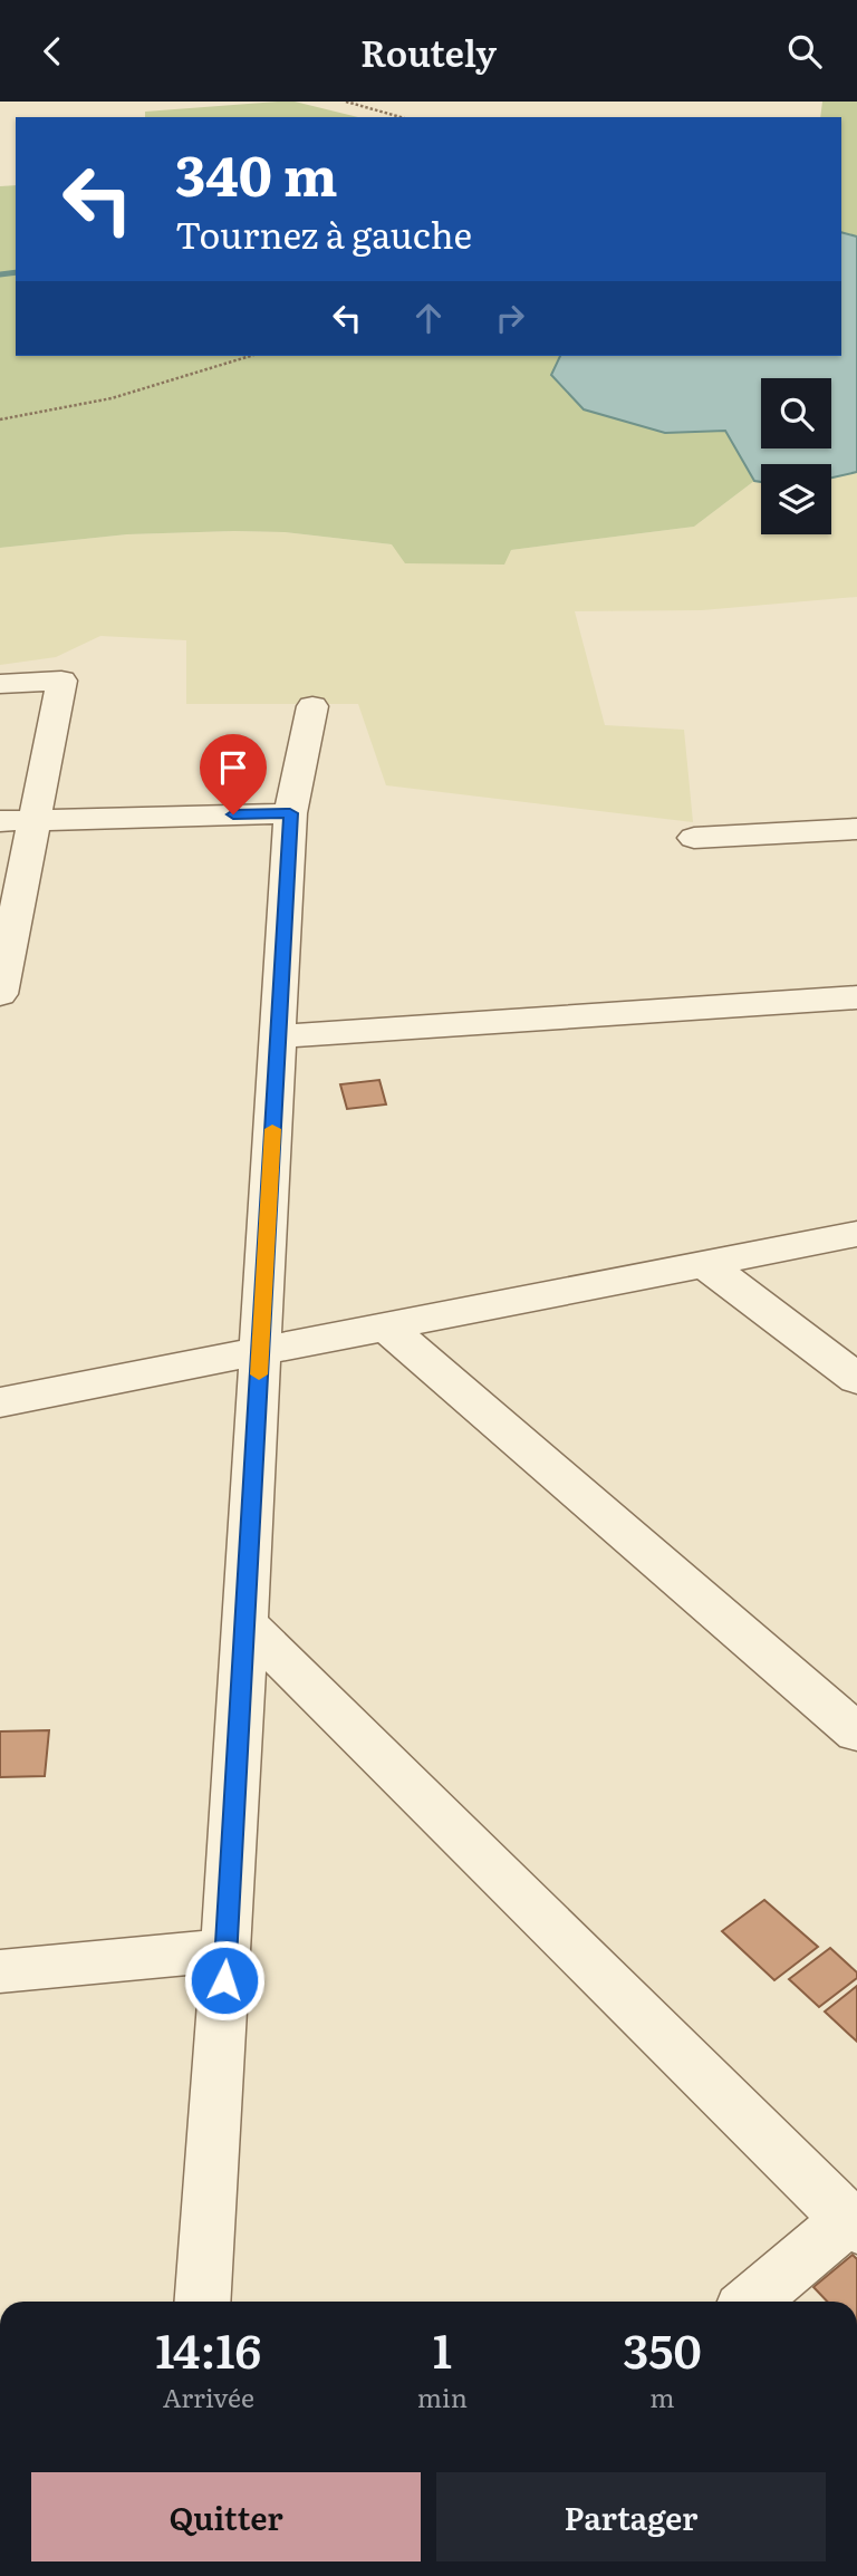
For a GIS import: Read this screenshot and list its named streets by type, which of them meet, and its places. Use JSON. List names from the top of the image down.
{
  "page": {
    "header": "Routely",
    "turn": ["340 m", "Tournez à gauche"],
    "eta": [
      "14:16",
      "Arrivée",
      "1",
      "min",
      "350",
      "m"
    ],
    "buttons": ["Quitter", "Partager"]
  }
}
